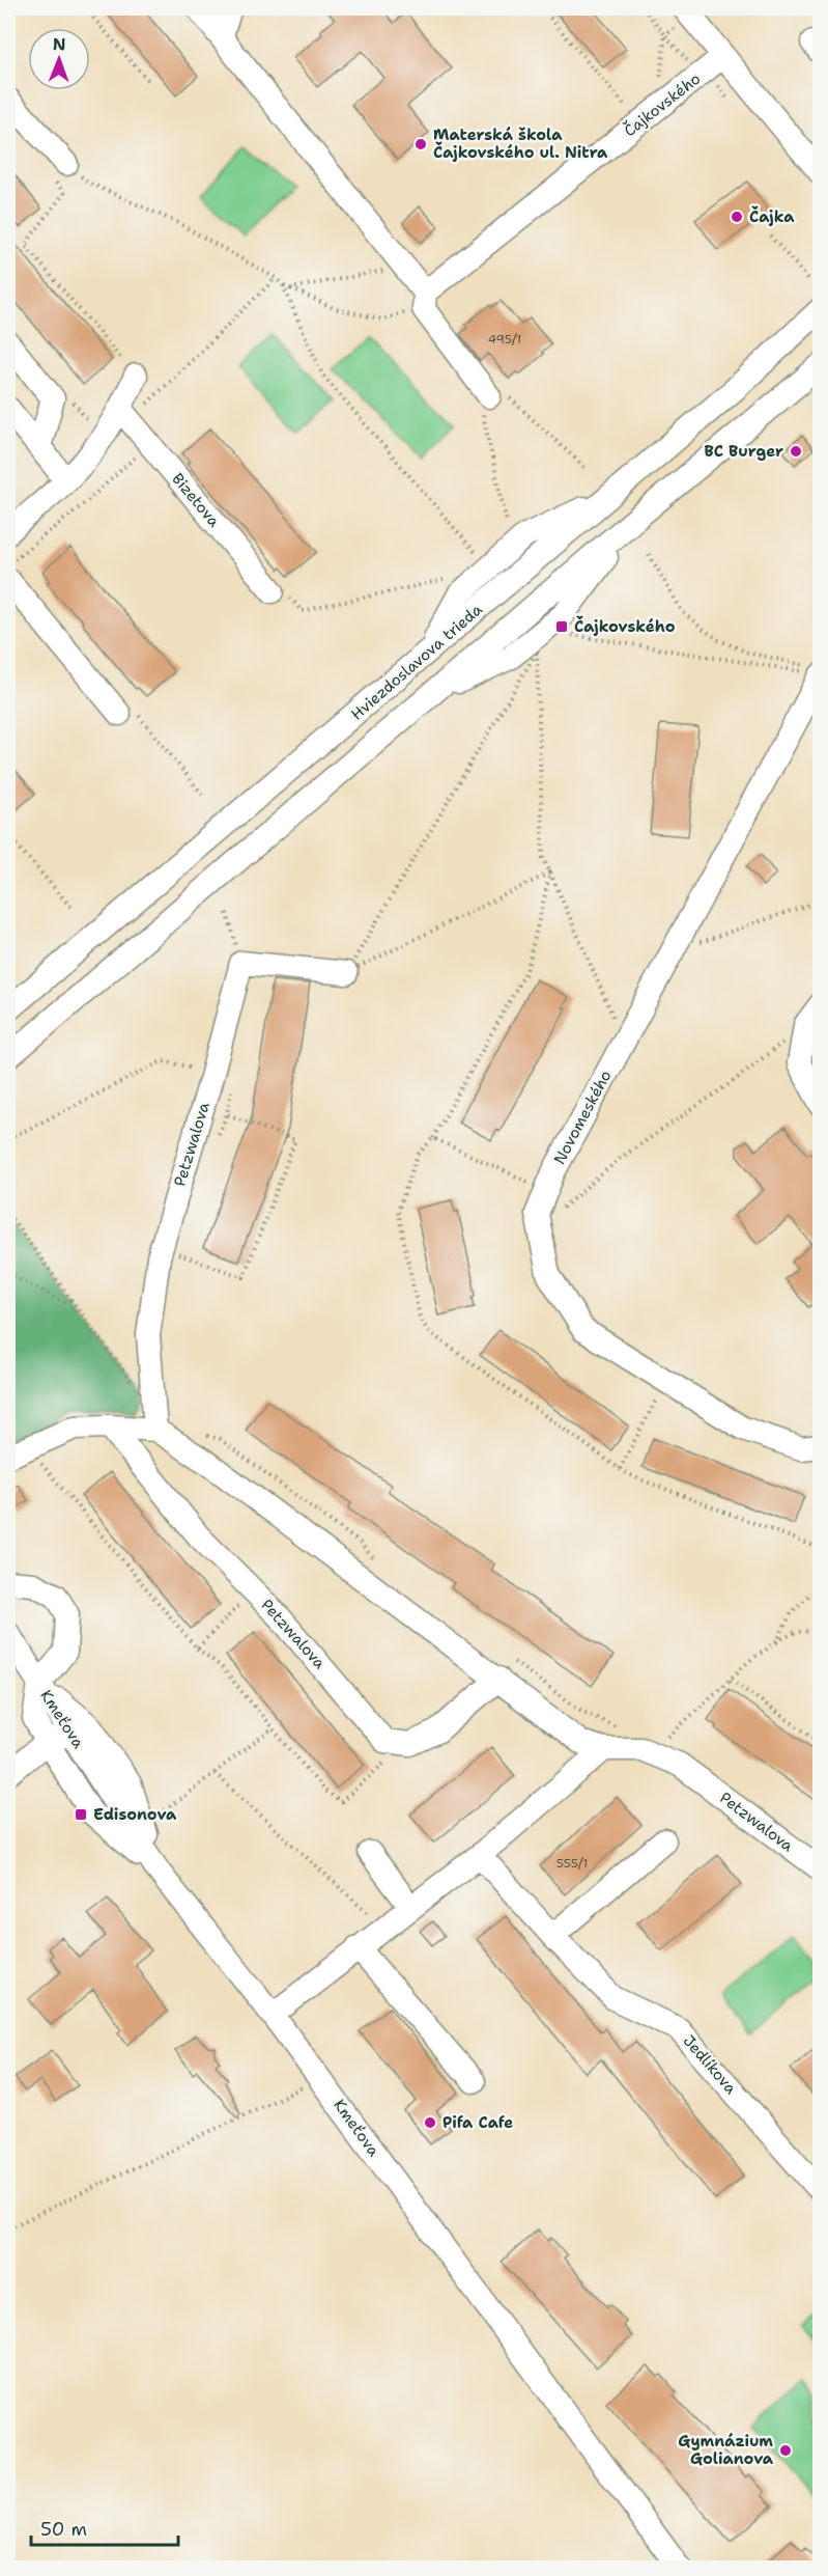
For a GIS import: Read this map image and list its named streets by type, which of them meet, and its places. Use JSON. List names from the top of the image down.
{
  "streets": {
    "street": [
      "Čajkovského",
      "Bizetova",
      "Hviezdoslavova trieda",
      "Novomeského",
      "Petzwalova",
      "Kmeťova",
      "Jedlíkova"
    ]
  },
  "places": {
    "other": [
      "Materská škola Čajkovského ul. Nitra",
      "Čajka",
      "BC Burger",
      "Pifa Cafe",
      "Gymnázium Golianova"
    ],
    "transit": ["Čajkovského", "Edisonova"]
  },
  "house_numbers": ["495/1", "555/1"],
  "scale_bar": "50 m",
  "north": "top"
}
